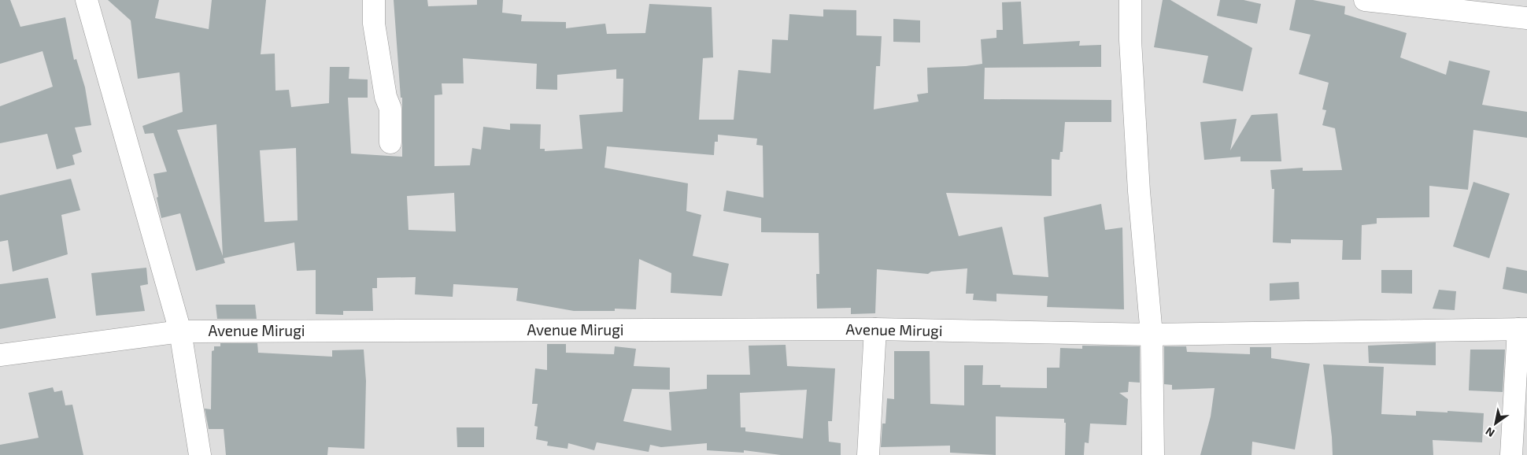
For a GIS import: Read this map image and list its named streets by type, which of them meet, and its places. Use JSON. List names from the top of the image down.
{
  "streets": {
    "street": ["Avenue Mirugi"]
  },
  "north": "bottom left"
}
